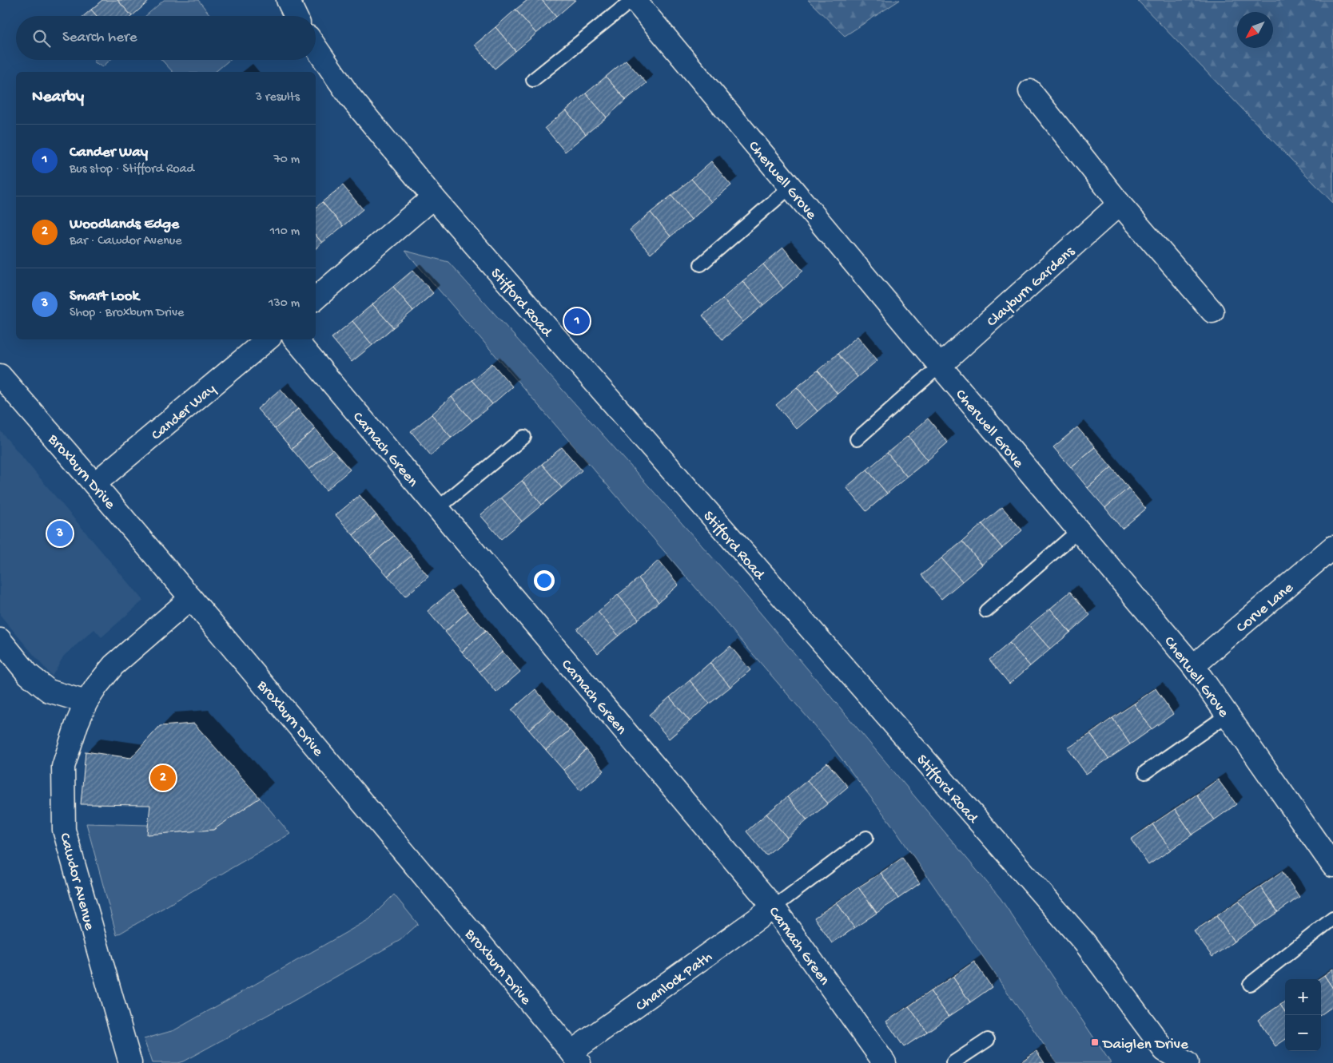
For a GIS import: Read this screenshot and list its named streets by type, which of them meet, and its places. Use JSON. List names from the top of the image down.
{
  "streets": {
    "street": [
      "Cherwell Grove",
      "Clayburn Gardens",
      "Stifford Road",
      "Cander Way",
      "Carnach Green",
      "Broxburn Drive",
      "Corve Lane",
      "Cawdor Avenue",
      "Chanlock Path"
    ]
  },
  "crossings": [
    ["Cherwell Grove", "Clayburn Gardens"],
    ["Cherwell Grove", "Corve Lane"],
    ["Cander Way", "Broxburn Drive"],
    ["Carnach Green", "Chanlock Path"],
    ["Broxburn Drive", "Cawdor Avenue"],
    ["Broxburn Drive", "Chanlock Path"]
  ],
  "places": {
    "transit": ["Daiglen Drive"]
  },
  "north": "bottom left",
  "page": {
    "search": "Search here",
    "heading": ["Nearby", "3 results"],
    "list": [
      {
        "mark": "1",
        "name": "Cander Way",
        "note": "Bus stop · Stifford Road",
        "value": "70 m"
      },
      {
        "mark": "2",
        "name": "Woodlands Edge",
        "note": "Bar · Cawdor Avenue",
        "value": "110 m"
      },
      {
        "mark": "3",
        "name": "Smart Look",
        "note": "Shop · Broxburn Drive",
        "value": "130 m"
      }
    ],
    "pins": ["1", "3", "2"],
    "map_buttons": ["+", "−"]
  }
}
